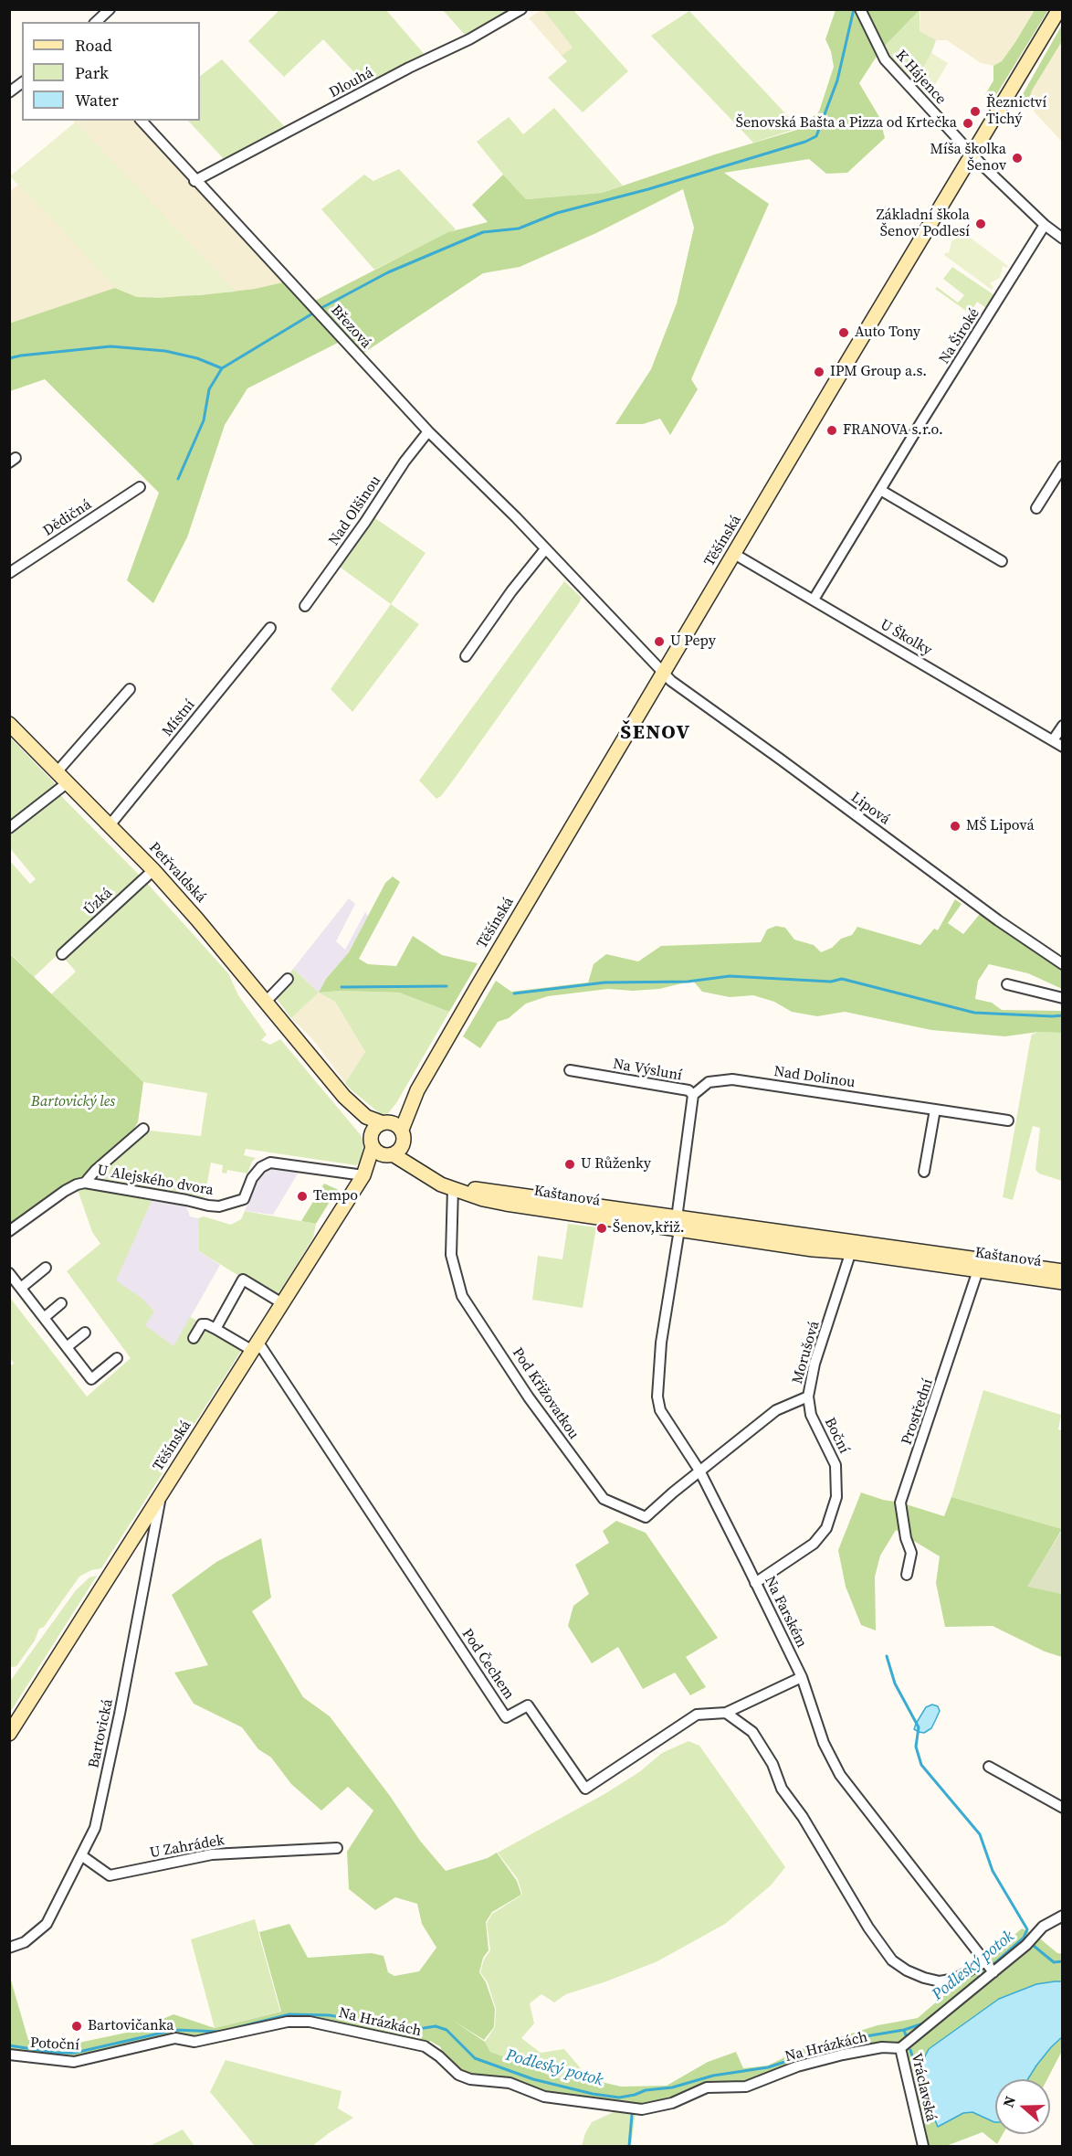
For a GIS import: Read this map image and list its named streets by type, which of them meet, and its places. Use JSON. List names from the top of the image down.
{
  "streets": {
    "main road": ["Těšínská", "Petřvaldská", "Kaštanová"],
    "street": [
      "K Hájence",
      "Dlouhá",
      "Březová",
      "Na Široké",
      "Nad Olšinou",
      "Dědičná",
      "U Školky",
      "Místní",
      "Lipová",
      "Úzká",
      "Na Výsluní",
      "Nad Dolinou",
      "U Alejského dvora",
      "Morušová",
      "Pod Křižovatkou",
      "Prostřední",
      "Boční",
      "Na Farském",
      "Pod Čechem",
      "Bartovická",
      "U Zahrádek",
      "Na Hrázkách",
      "Potoční",
      "Vráclavská"
    ]
  },
  "crossings": [
    ["K Hájence", "Na Široké"],
    ["K Hájence", "Těšínská"],
    ["Dlouhá", "Březová"],
    ["Březová", "Nad Olšinou"],
    ["Březová", "Těšínská"],
    ["Březová", "Lipová"],
    ["Na Široké", "U Školky"],
    ["Těšínská", "U Školky"],
    ["Těšínská", "Lipová"],
    ["Těšínská", "Petřvaldská"],
    ["Těšínská", "U Alejského dvora"],
    ["Těšínská", "Kaštanová"],
    ["Těšínská", "Pod Čechem"],
    ["Těšínská", "Bartovická"],
    ["Místní", "Petřvaldská"],
    ["Petřvaldská", "Úzká"],
    ["Petřvaldská", "Kaštanová"],
    ["Na Výsluní", "Nad Dolinou"],
    ["Na Výsluní", "Kaštanová"],
    ["Na Výsluní", "Na Farském"],
    ["Kaštanová", "Morušová"],
    ["Kaštanová", "Pod Křižovatkou"],
    ["Kaštanová", "Prostřední"],
    ["Kaštanová", "Na Farském"],
    ["Morušová", "Pod Křižovatkou"],
    ["Morušová", "Boční"],
    ["Morušová", "Na Farském"],
    ["Pod Křižovatkou", "Na Farském"],
    ["Boční", "Na Farském"],
    ["Na Farském", "Pod Čechem"],
    ["Na Farském", "Vráclavská"],
    ["Bartovická", "U Zahrádek"],
    ["Na Hrázkách", "Potoční"],
    ["Na Hrázkách", "Vráclavská"]
  ],
  "districts": ["ŠENOV"],
  "water": ["Podleský potok"],
  "parks": ["Bartovický les"],
  "places": [
    "Řeznictví Tichý",
    "Šenovská Bašta a Pizza od Krtečka",
    "Míša školka Šenov",
    "Základní škola Šenov Podlesí",
    "Auto Tony",
    "IPM Group a.s.",
    "FRANOVA s.r.o.",
    "U Pepy",
    "MŠ Lipová",
    "U Růženky",
    "Tempo",
    "Šenov,křiž.",
    "Bartovičanka"
  ],
  "legend": ["Road", "Park", "Water"],
  "north": "left"
}
